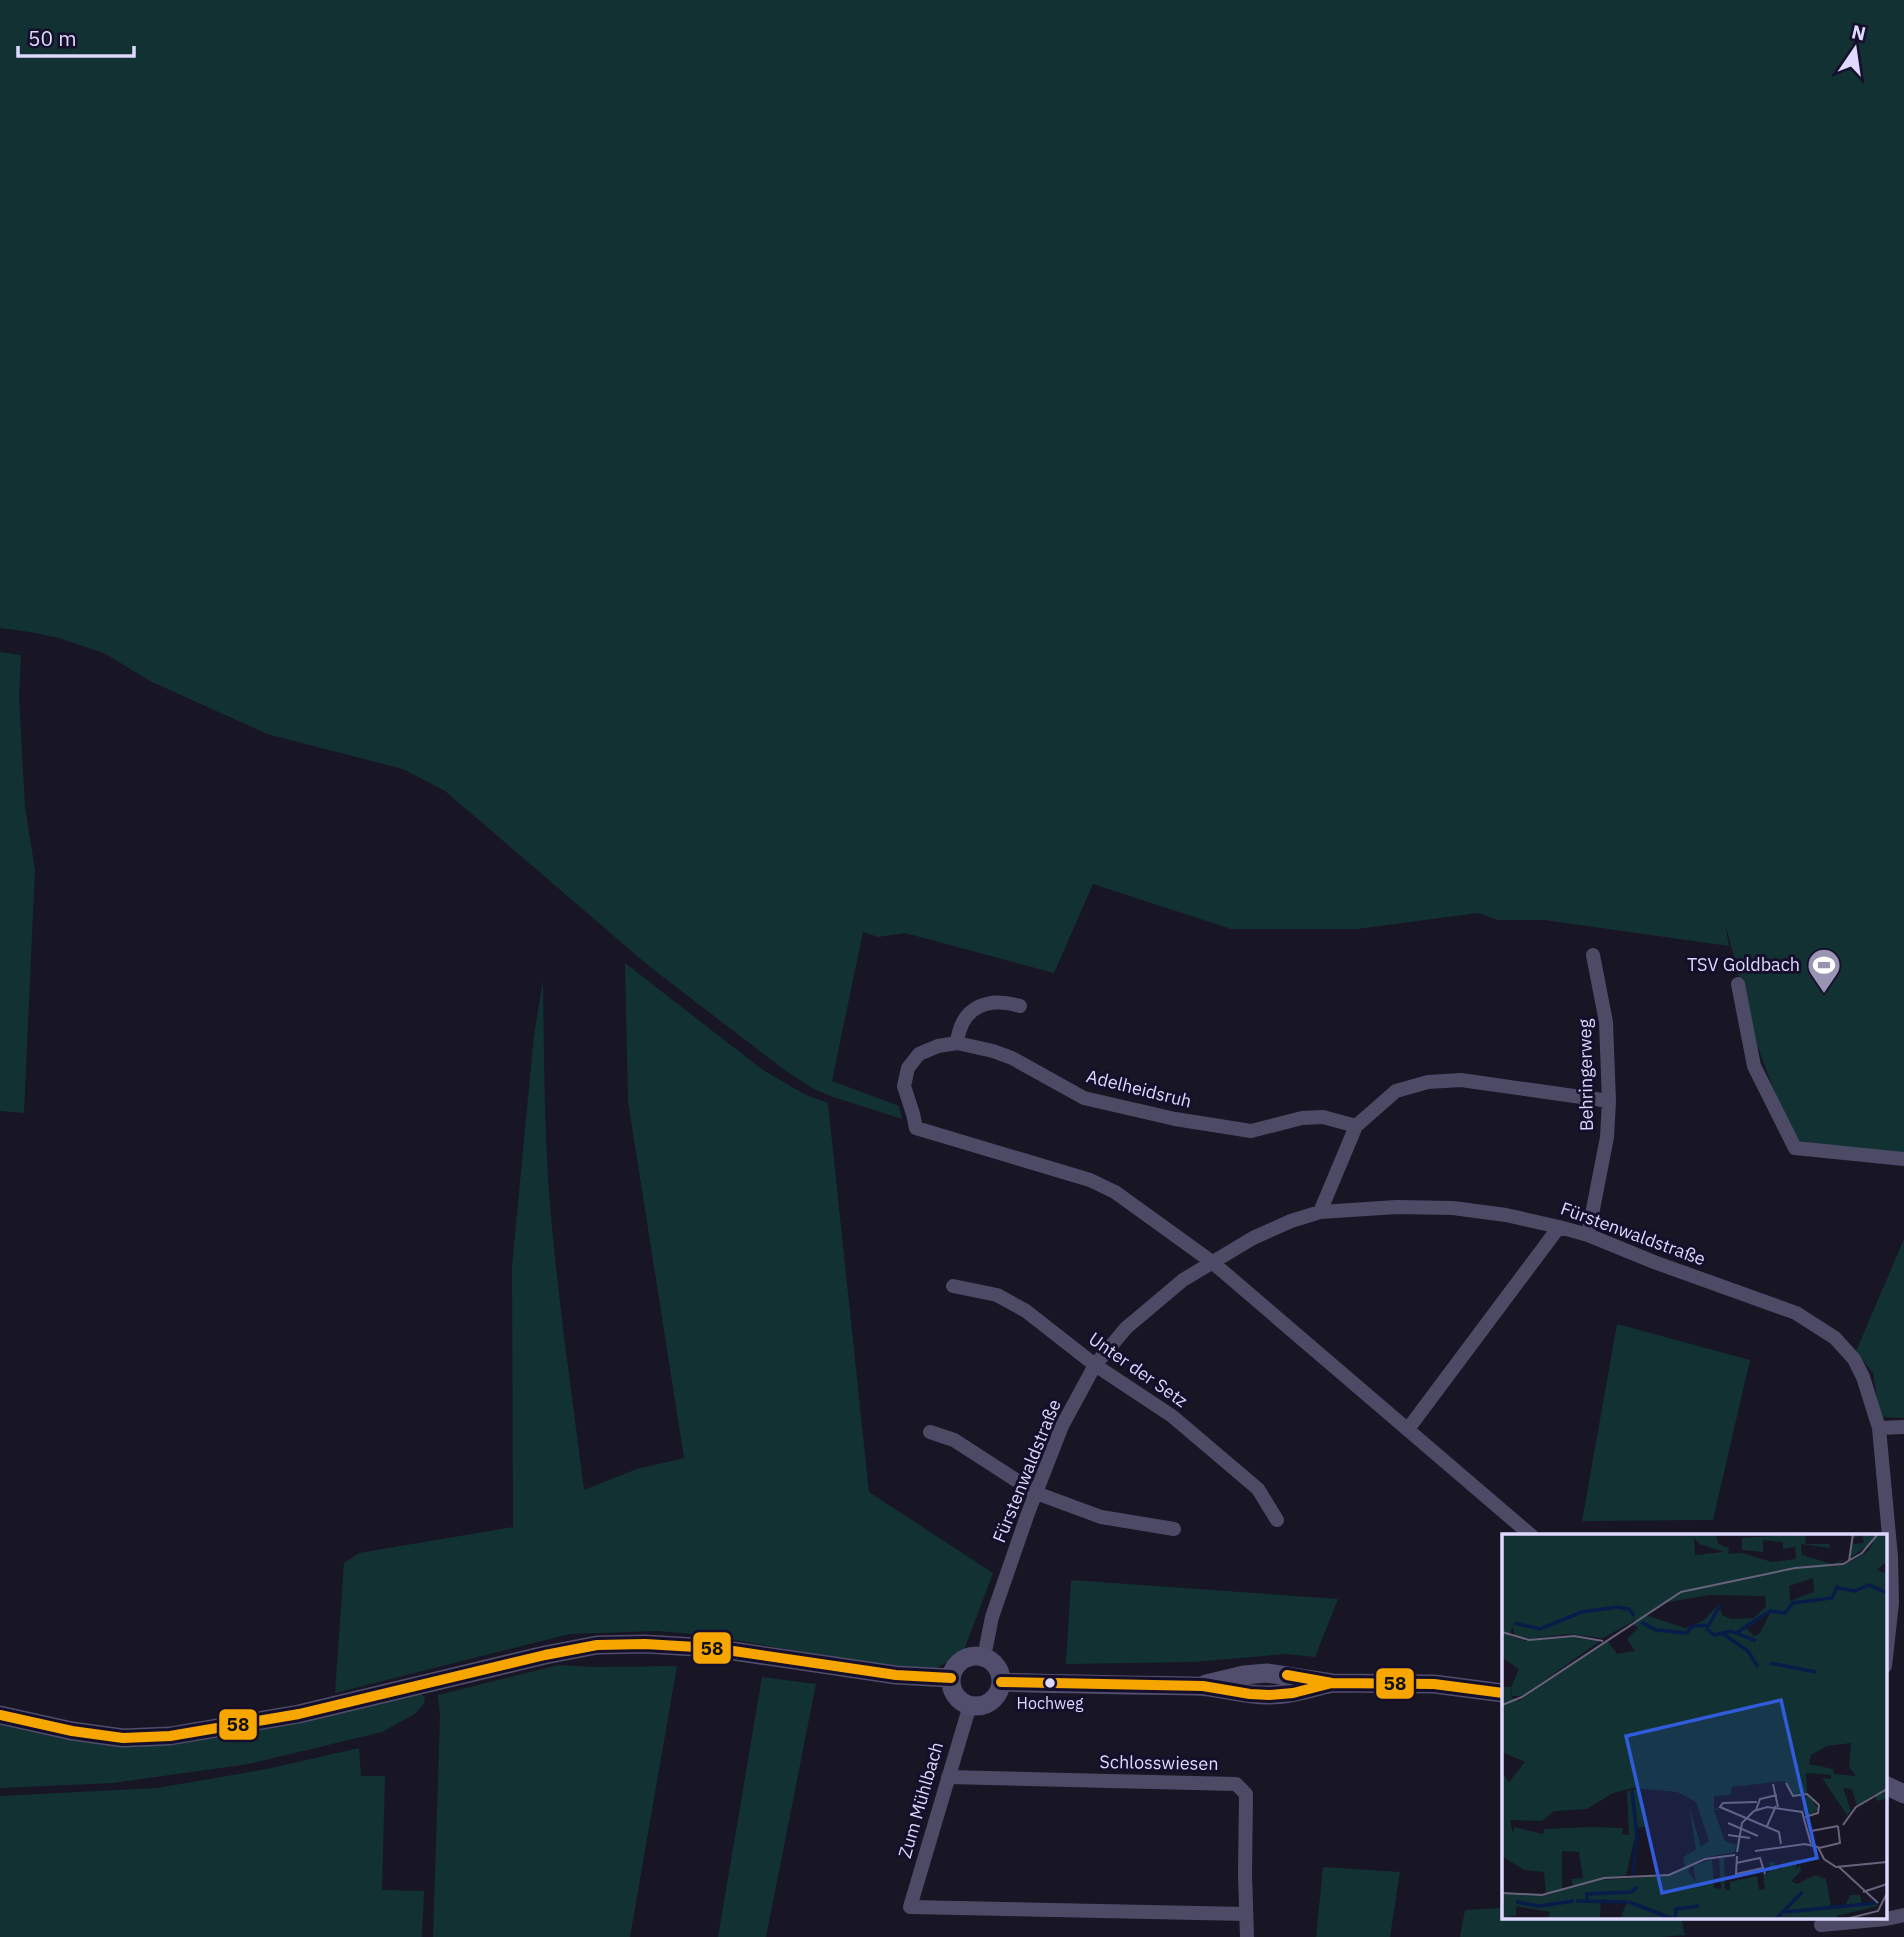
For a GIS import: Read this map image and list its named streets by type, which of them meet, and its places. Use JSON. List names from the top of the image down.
{
  "streets": {
    "street": [
      "Behringerweg",
      "Adelheidsruh",
      "Fürstenwaldstraße",
      "Unter der Setz",
      "Schlosswiesen",
      "Zum Mühlbach"
    ]
  },
  "crossings": [
    ["Behringerweg", "Fürstenwaldstraße"],
    ["Adelheidsruh", "Fürstenwaldstraße"],
    ["Fürstenwaldstraße", "Unter der Setz"],
    ["Fürstenwaldstraße", "Zum Mühlbach"],
    ["Schlosswiesen", "Zum Mühlbach"]
  ],
  "places": {
    "sports": ["TSV Goldbach"],
    "other": ["Hochweg"]
  },
  "lines": ["transit line 58"],
  "scale_bar": "50 m",
  "north": "top"
}
